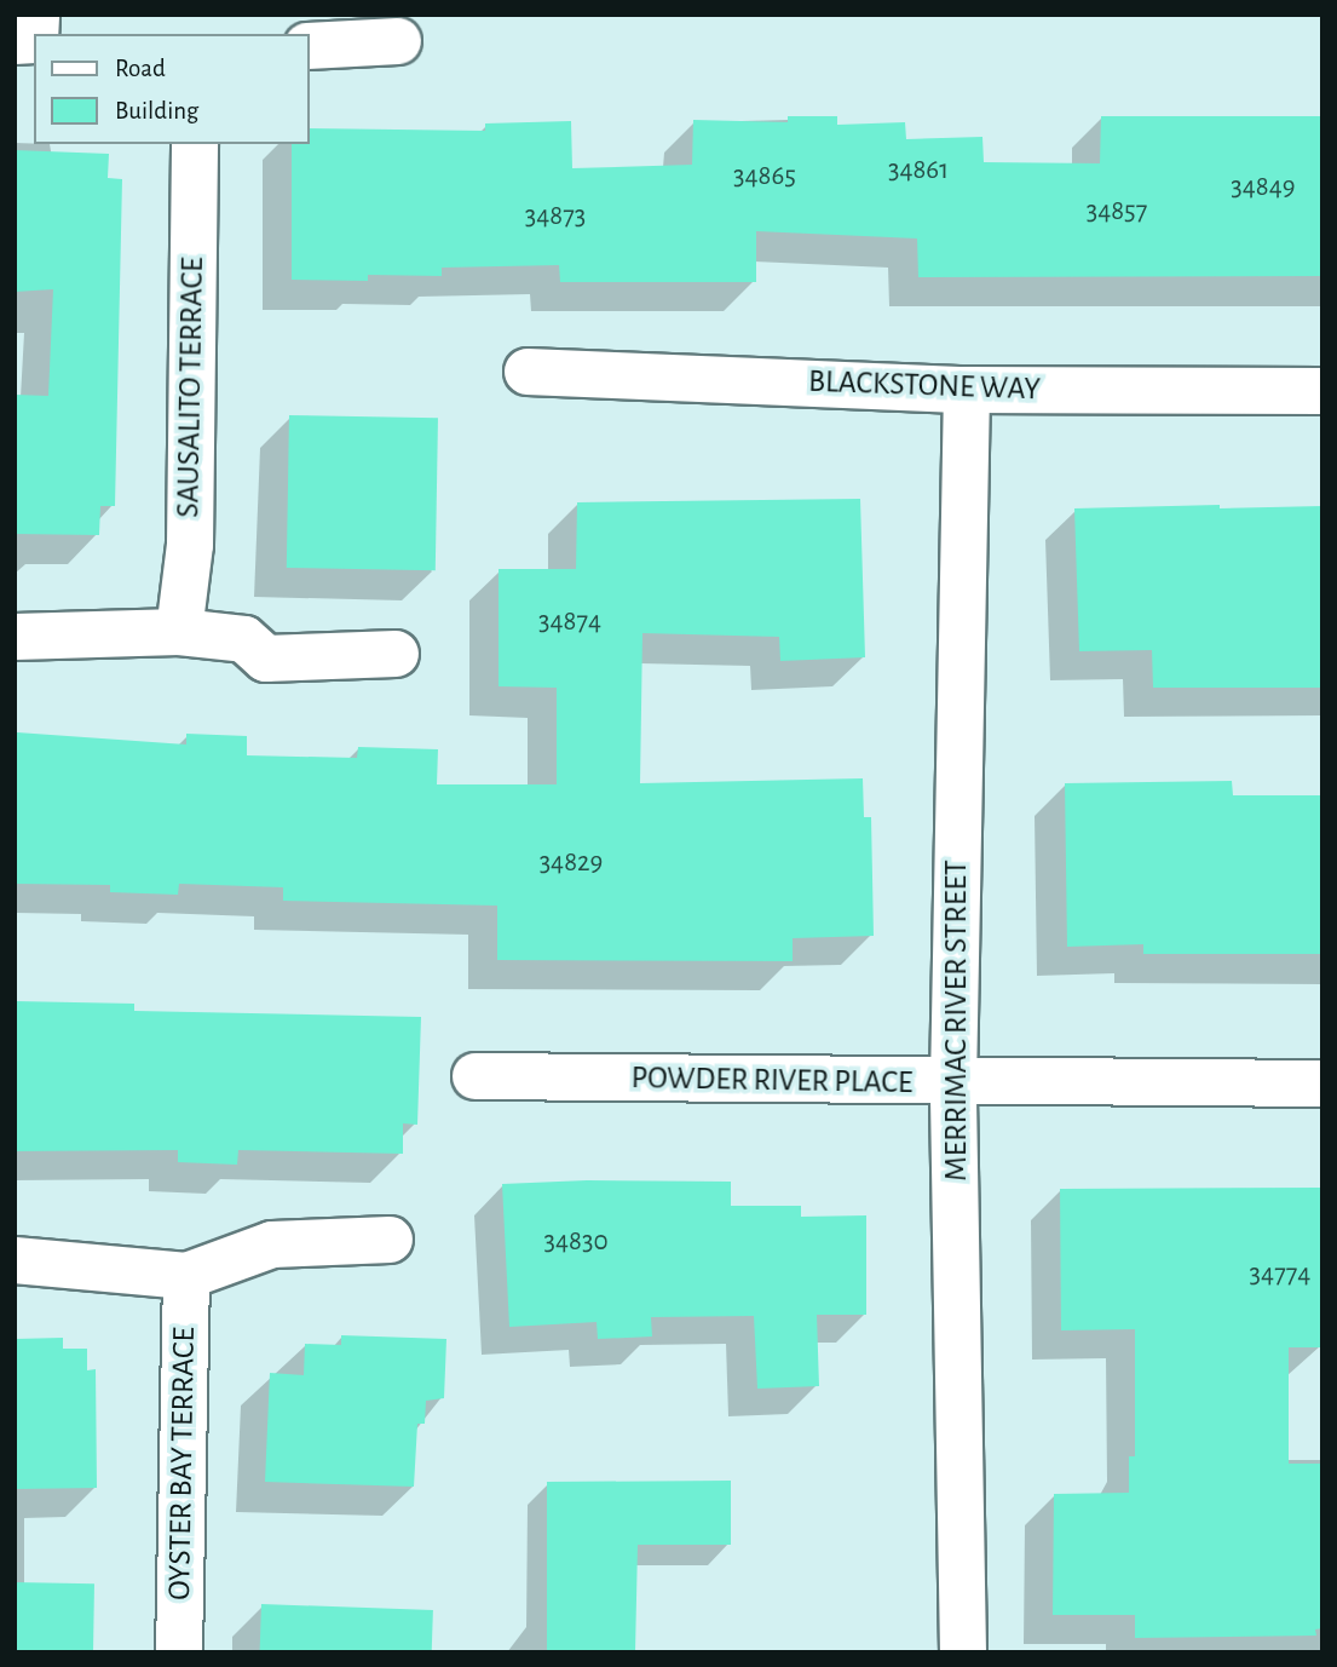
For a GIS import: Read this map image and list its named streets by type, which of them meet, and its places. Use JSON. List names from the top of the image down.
{
  "streets": {
    "street": [
      "BLACKSTONE WAY",
      "SAUSALITO TERRACE",
      "MERRIMAC RIVER STREET",
      "POWDER RIVER PLACE",
      "OYSTER BAY TERRACE"
    ]
  },
  "crossings": [
    ["BLACKSTONE WAY", "MERRIMAC RIVER STREET"],
    ["MERRIMAC RIVER STREET", "POWDER RIVER PLACE"]
  ],
  "house_numbers": [
    "34861",
    "34865",
    "34849",
    "34857",
    "34873",
    "34874",
    "34829",
    "34830",
    "34774"
  ],
  "legend": ["Road", "Building"]
}
